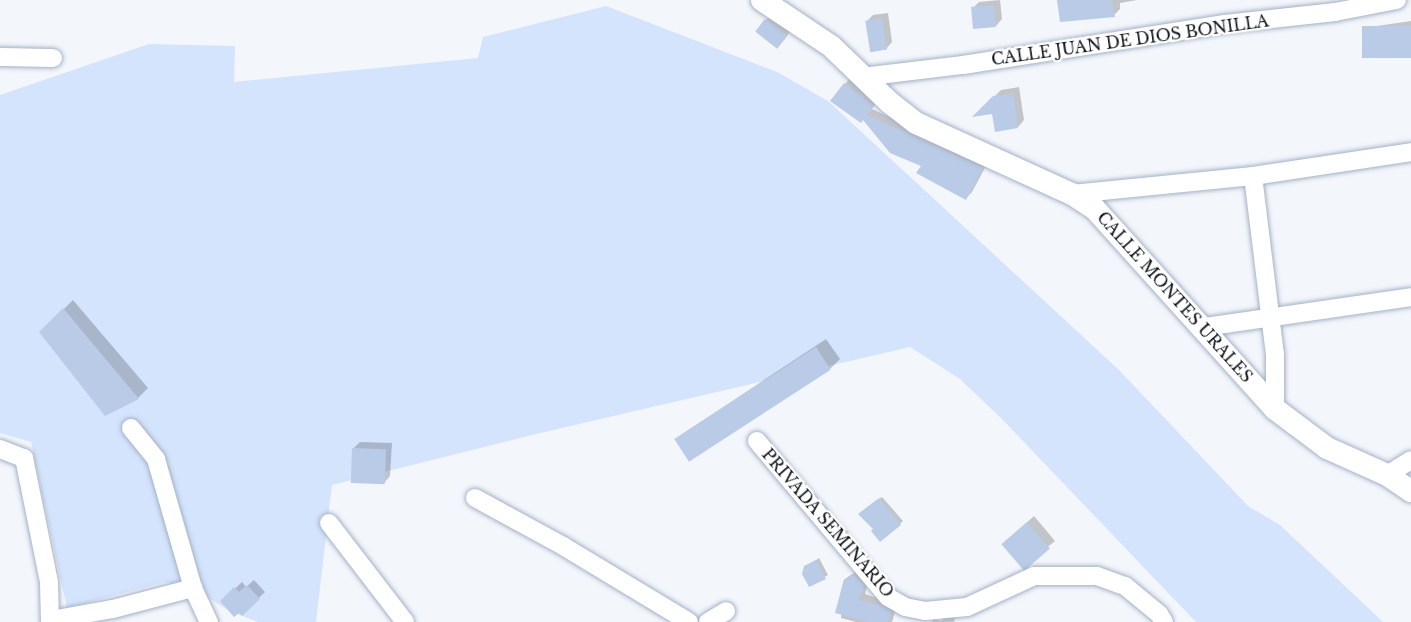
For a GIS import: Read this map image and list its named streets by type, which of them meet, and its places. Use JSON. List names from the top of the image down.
{
  "streets": {
    "street": ["CALLE JUAN DE DIOS BONILLA", "CALLE MONTES URALES", "PRIVADA SEMINARIO"]
  },
  "crossings": [
    ["CALLE JUAN DE DIOS BONILLA", "CALLE MONTES URALES"]
  ]
}
